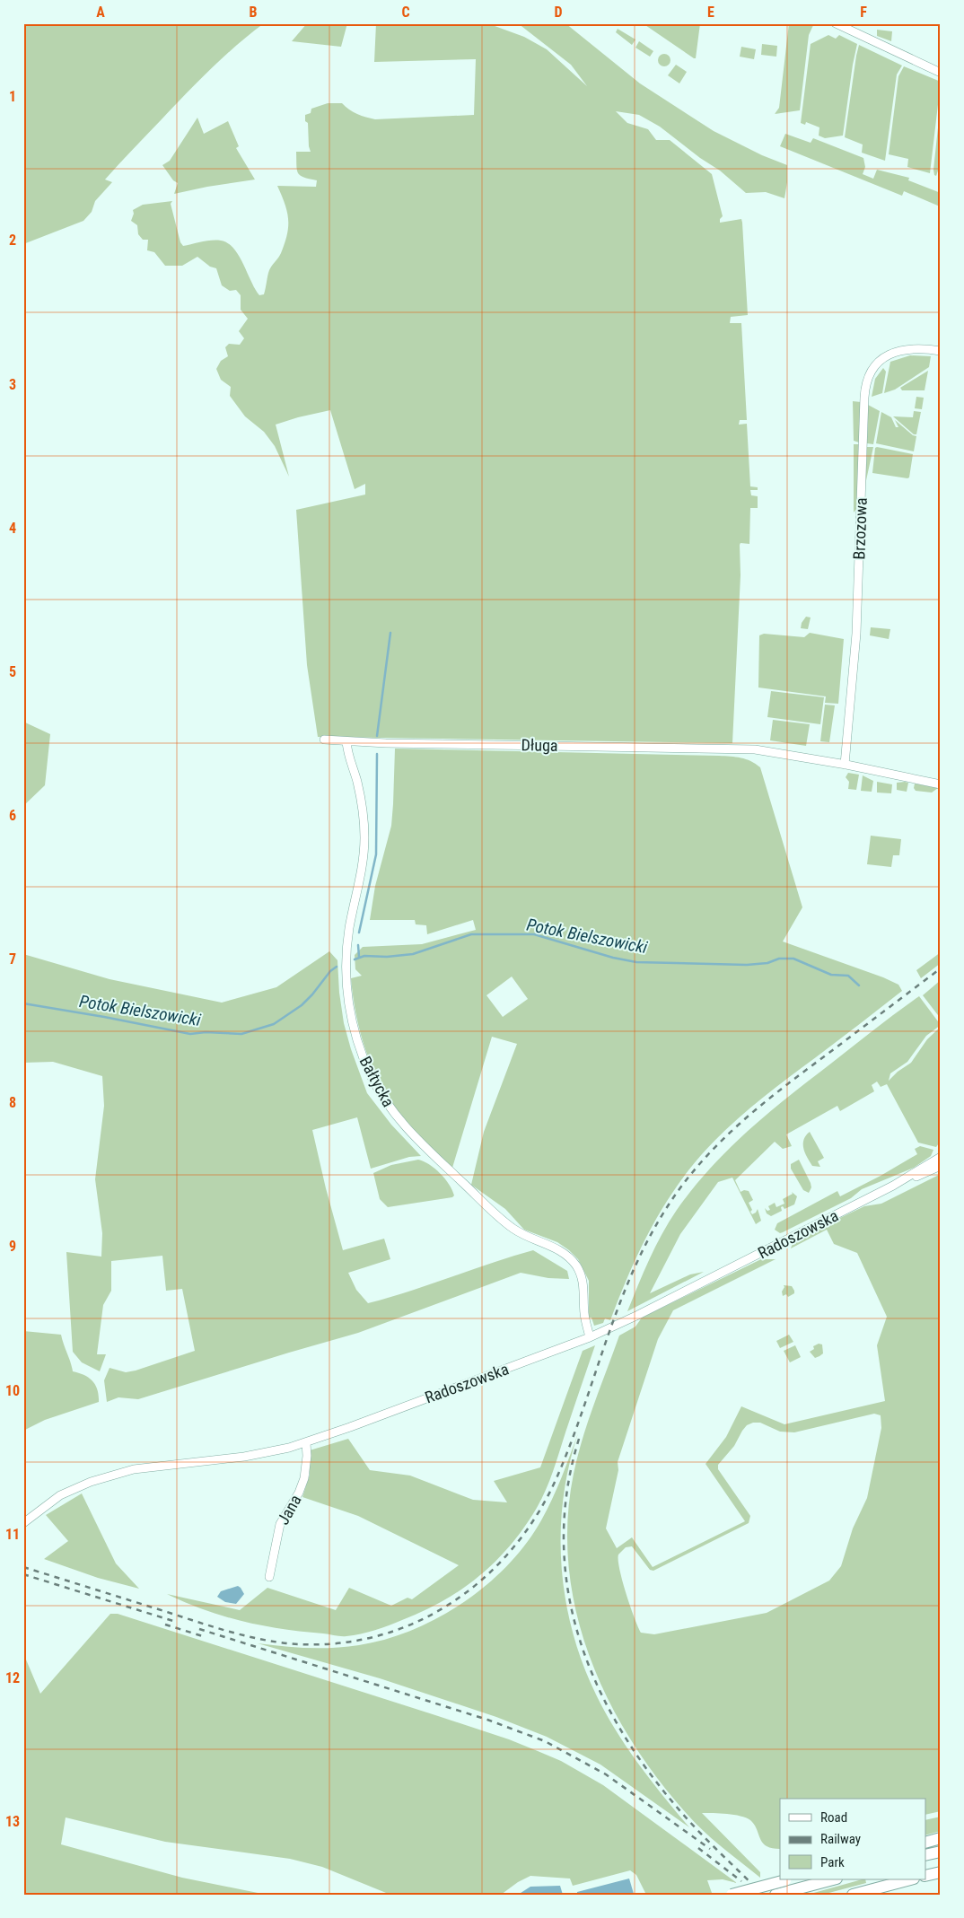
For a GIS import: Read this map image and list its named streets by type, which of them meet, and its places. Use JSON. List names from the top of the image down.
{
  "streets": {
    "street": [
      "Brzozowa",
      "Długa",
      "Bałtycka",
      "Radoszowska",
      "Jana"
    ]
  },
  "crossings": [
    ["Brzozowa", "Długa"],
    ["Długa", "Bałtycka"],
    ["Bałtycka", "Radoszowska"],
    ["Radoszowska", "Jana"]
  ],
  "water": ["Potok Bielszowicki"],
  "legend": ["Road", "Railway", "Park"],
  "grid": {
    "columns": [
      "A",
      "B",
      "C",
      "D",
      "E",
      "F"
    ],
    "rows": [
      "1",
      "2",
      "3",
      "4",
      "5",
      "6",
      "7",
      "8",
      "9",
      "10",
      "11",
      "12",
      "13"
    ]
  }
}
